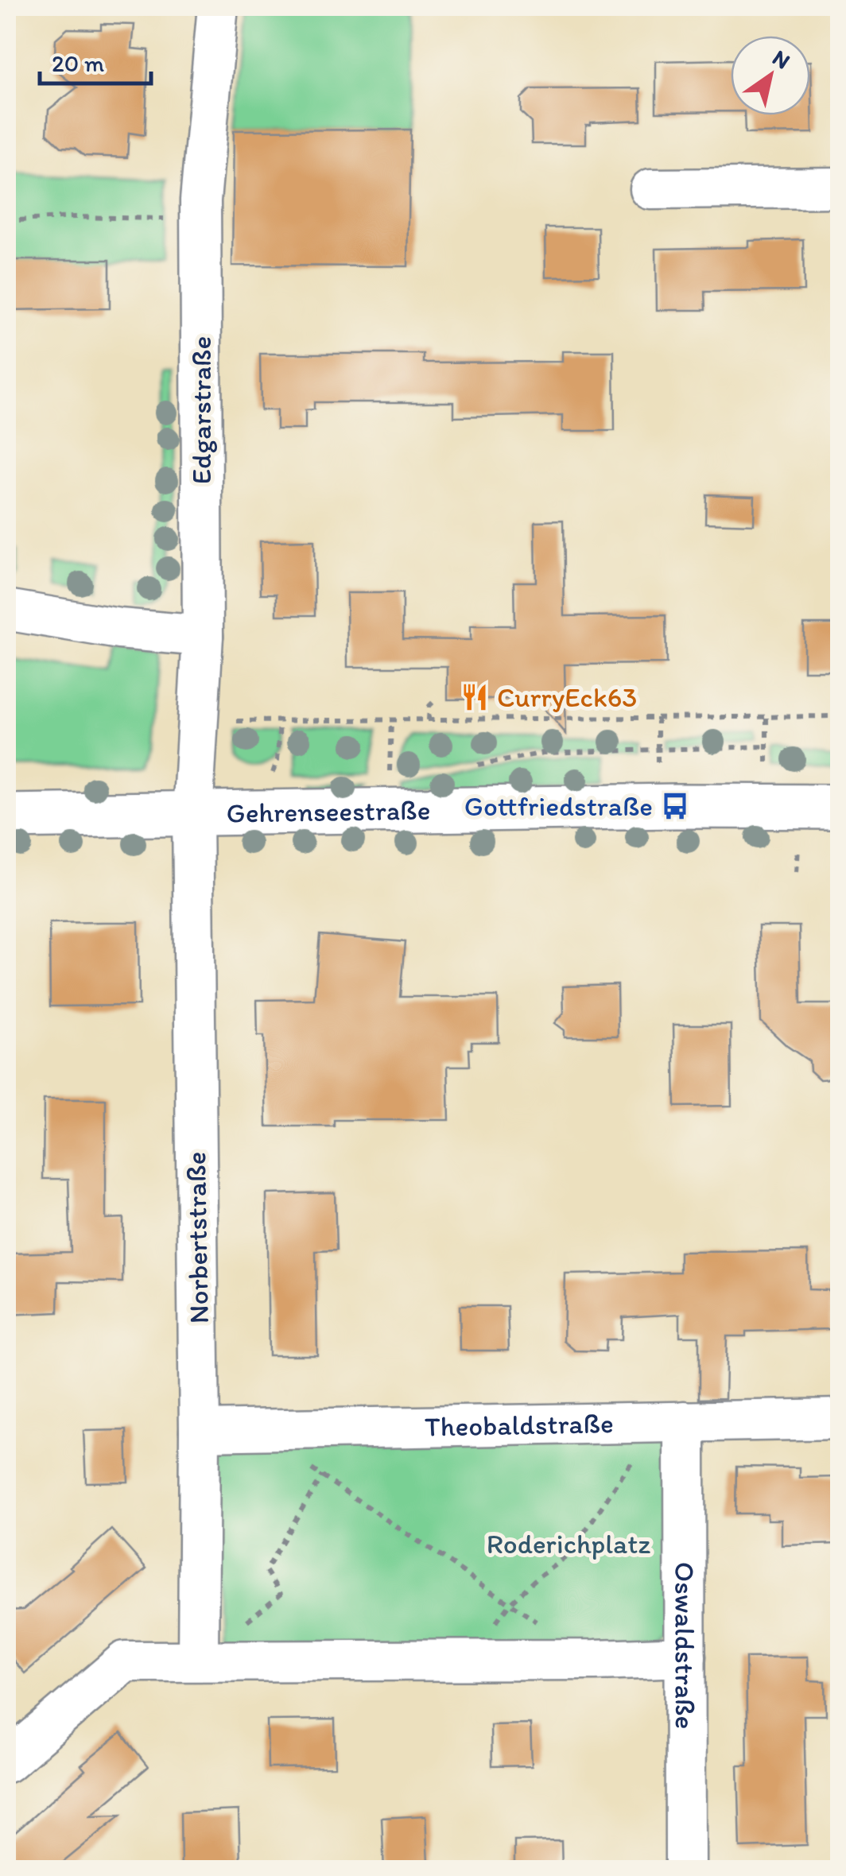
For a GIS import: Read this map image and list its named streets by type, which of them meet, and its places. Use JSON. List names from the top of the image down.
{
  "streets": {
    "main road": ["Gehrenseestraße"],
    "street": [
      "Edgarstraße",
      "Norbertstraße",
      "Theobaldstraße",
      "Oswaldstraße"
    ]
  },
  "crossings": [
    ["Edgarstraße", "Gehrenseestraße"],
    ["Edgarstraße", "Norbertstraße"],
    ["Gehrenseestraße", "Norbertstraße"],
    ["Norbertstraße", "Theobaldstraße"],
    ["Theobaldstraße", "Oswaldstraße"]
  ],
  "parks": ["Roderichplatz"],
  "places": {
    "restaurant": ["CurryEck63"],
    "bus stop": ["Gottfriedstraße"]
  },
  "scale_bar": "20 m",
  "north": "top right"
}
